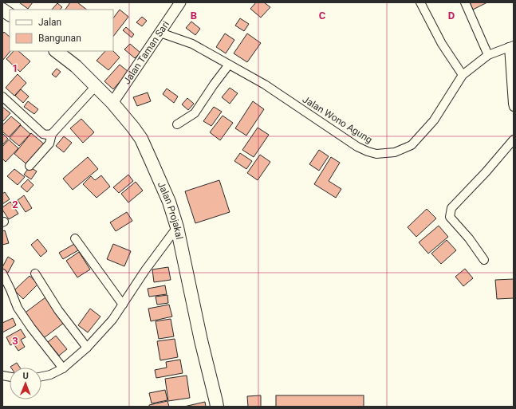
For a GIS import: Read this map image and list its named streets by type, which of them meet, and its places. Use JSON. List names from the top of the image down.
{
  "streets": {
    "main road": ["Jalan Projakal"],
    "street": ["Jalan Taman Sari", "Jalan Wono Agung"]
  },
  "crossings": [
    ["Jalan Taman Sari", "Jalan Wono Agung"],
    ["Jalan Taman Sari", "Jalan Projakal"]
  ],
  "legend": ["Jalan", "Bangunan"],
  "north": "top",
  "grid": {
    "columns": ["B", "C", "D"],
    "rows": ["1", "2", "3"]
  }
}
